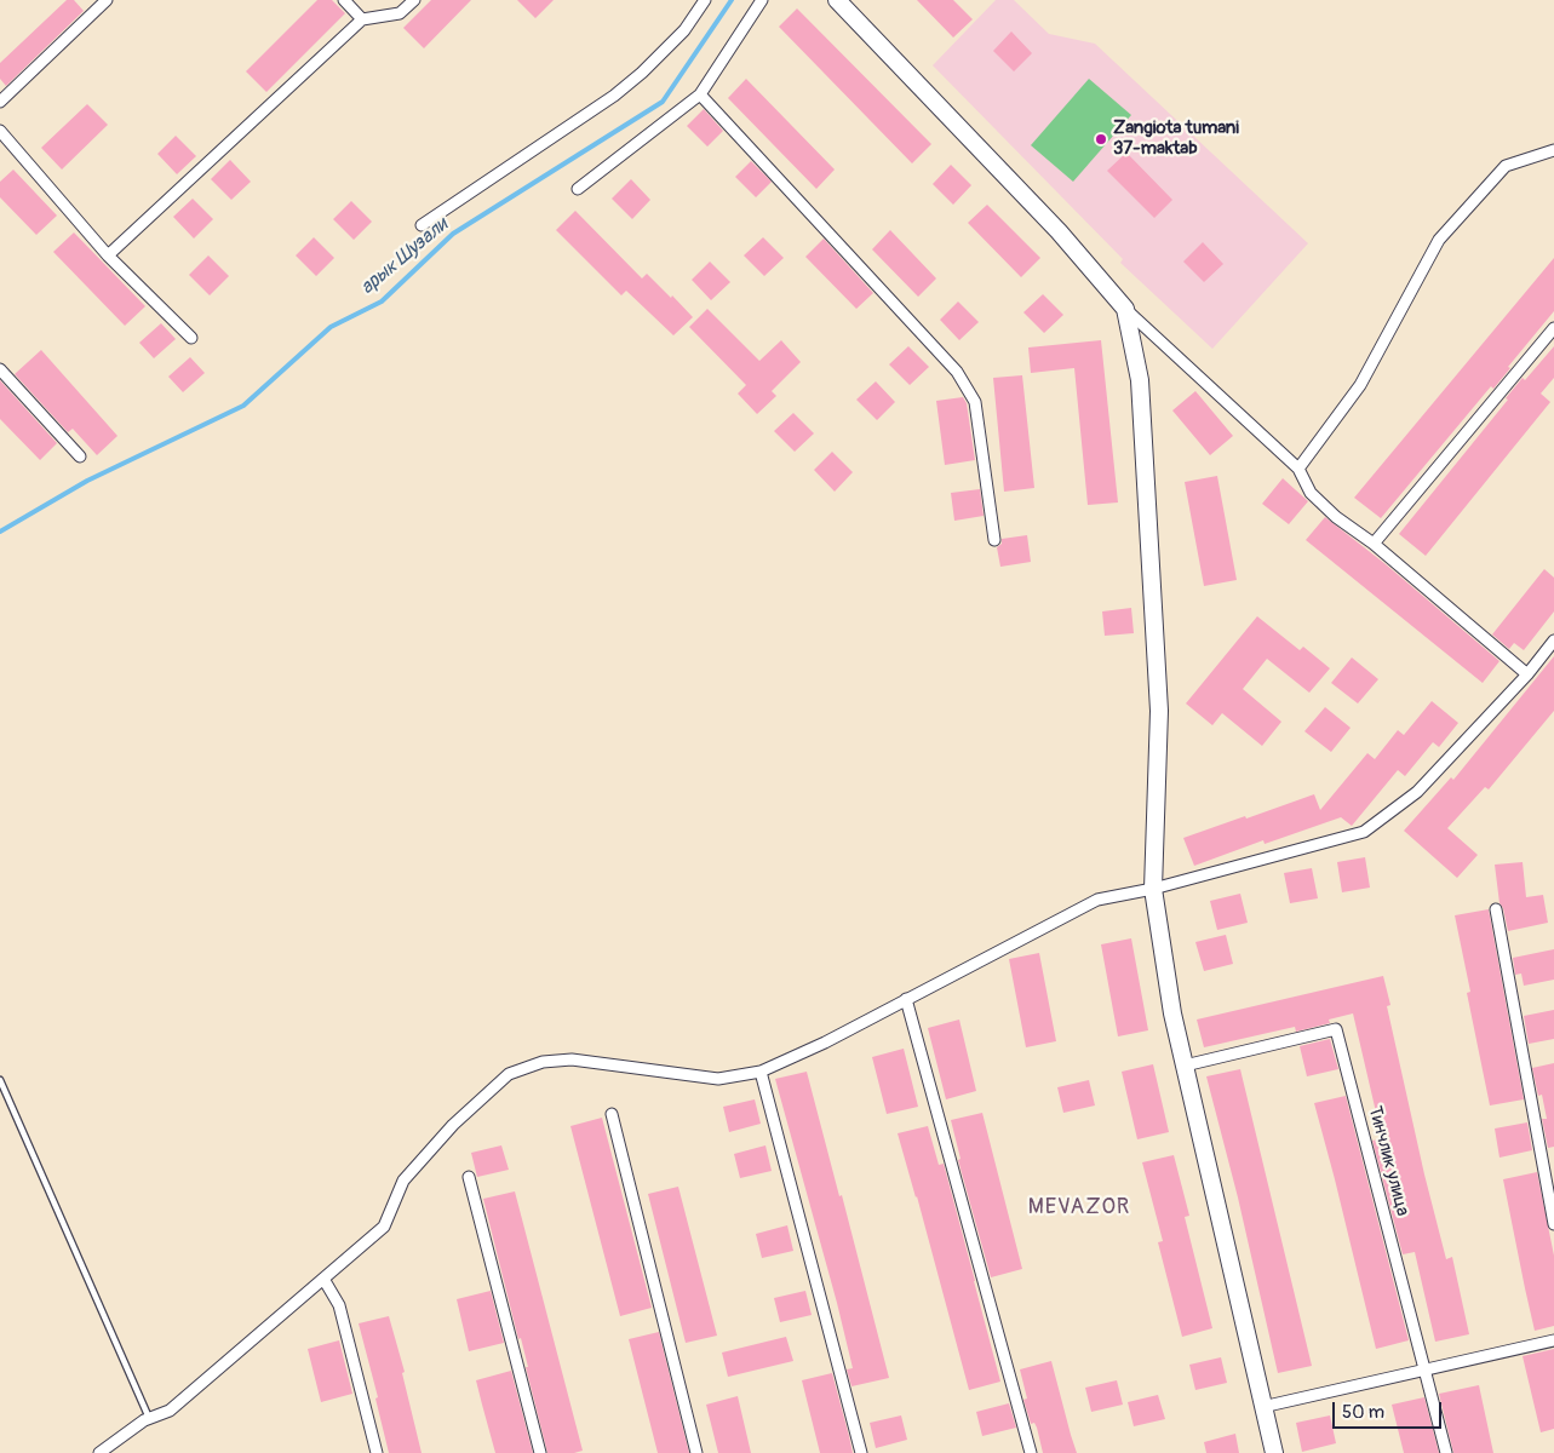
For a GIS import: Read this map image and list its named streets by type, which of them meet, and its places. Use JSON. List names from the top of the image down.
{
  "streets": {
    "street": ["Тинчлик улица"]
  },
  "districts": ["MEVAZOR"],
  "water": ["арык Шузали"],
  "places": ["Zangiota tumani 37-maktab"],
  "scale_bar": "50 m"
}
